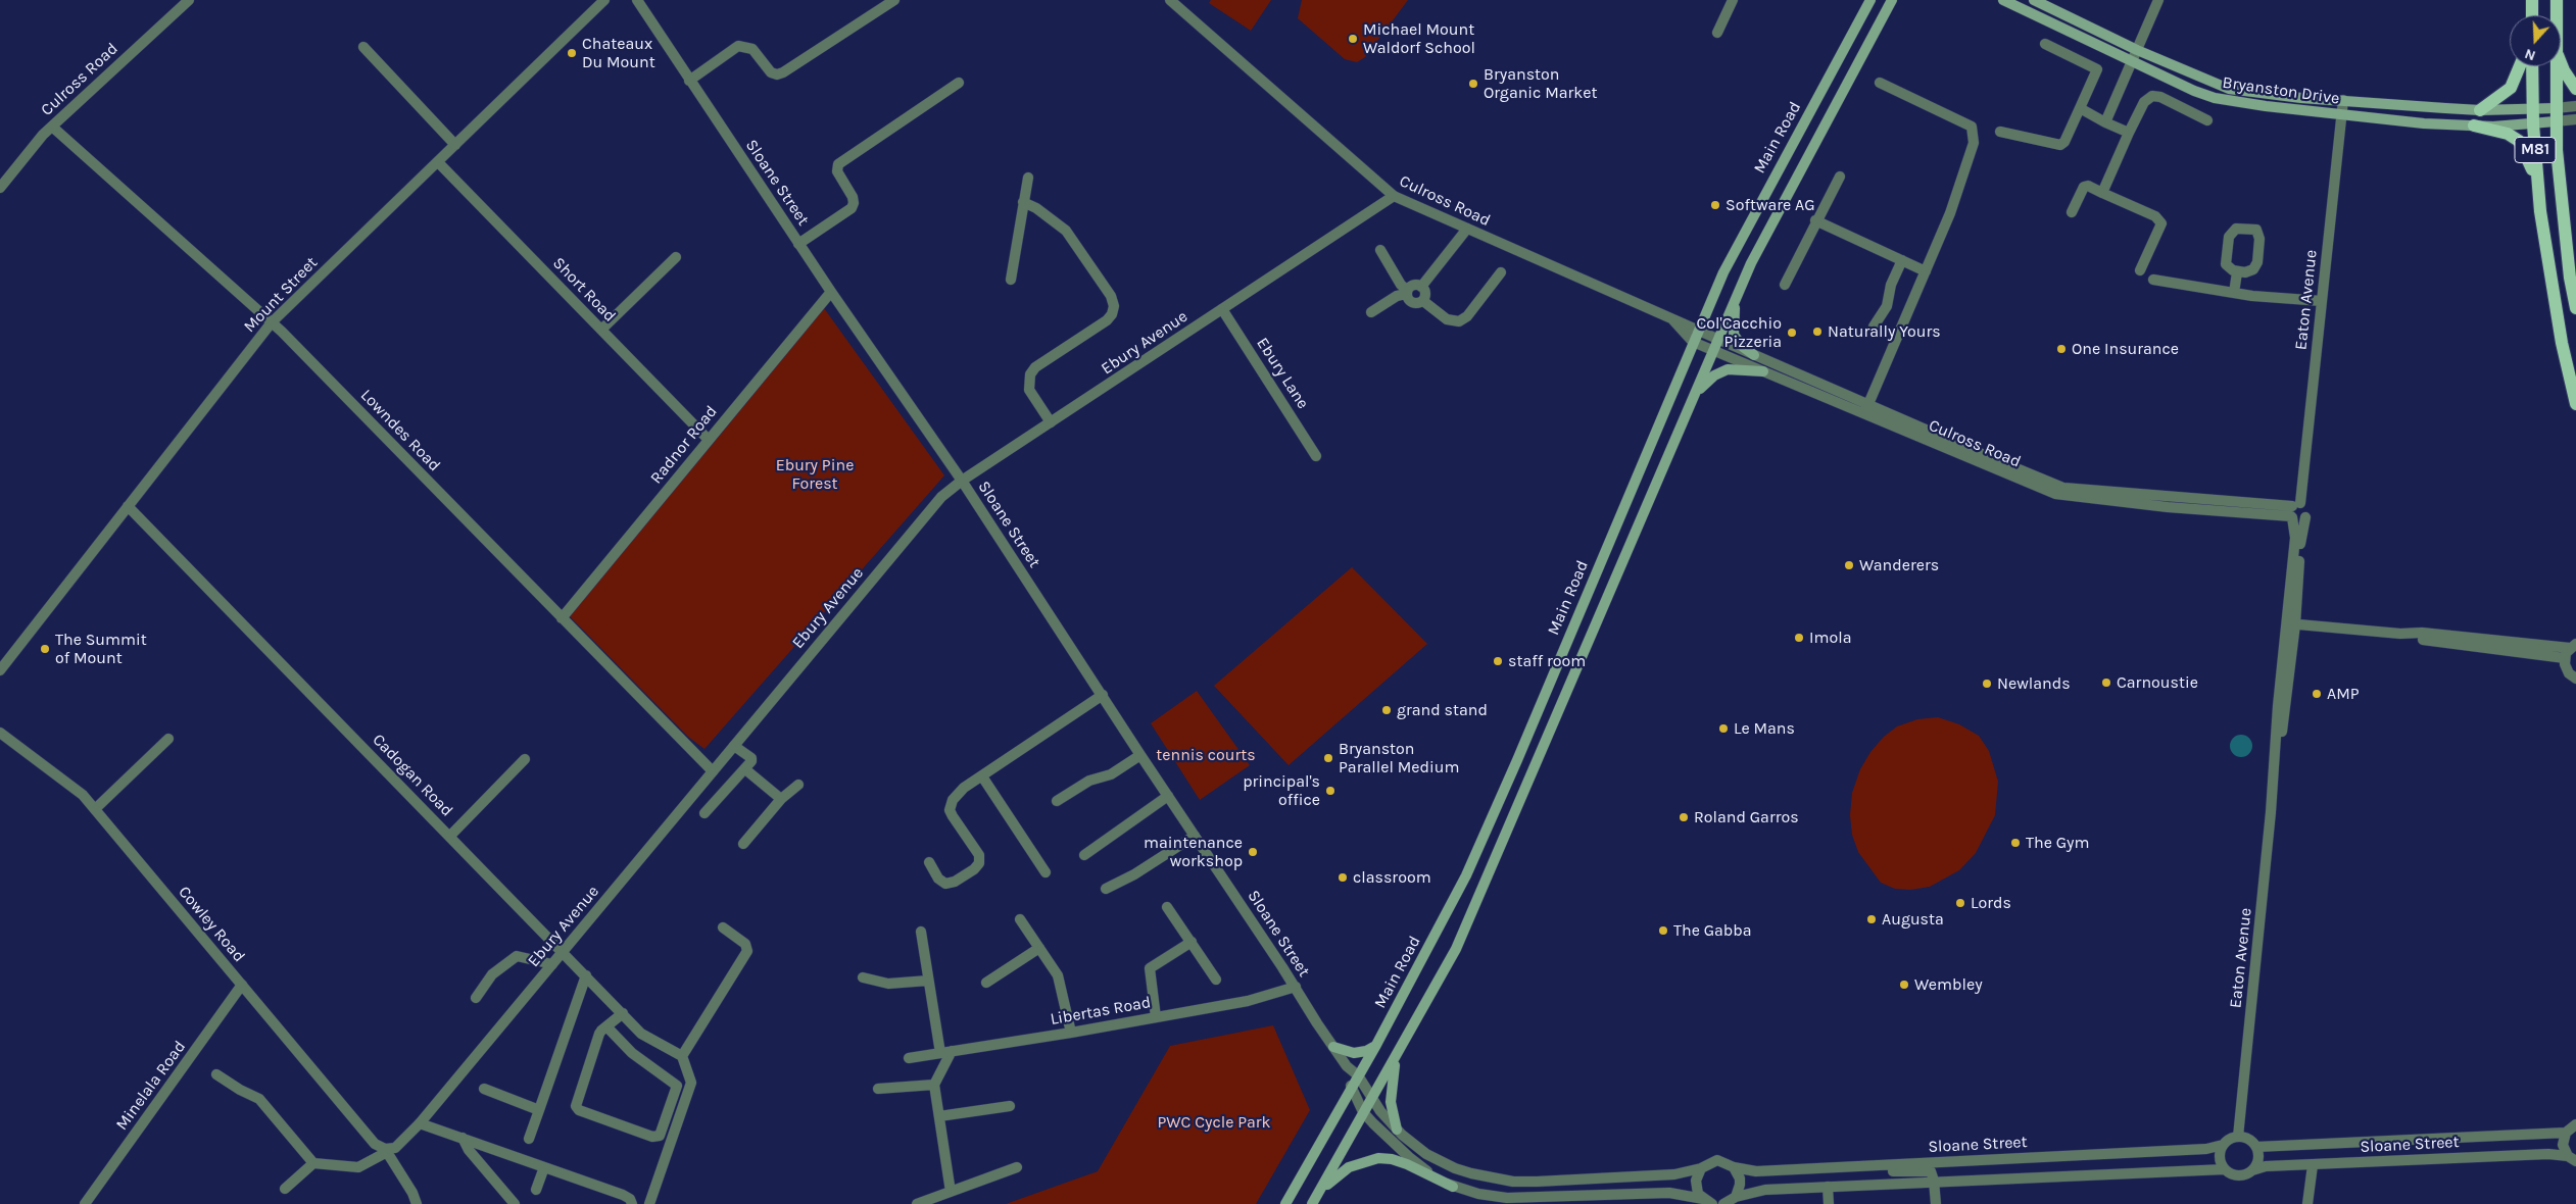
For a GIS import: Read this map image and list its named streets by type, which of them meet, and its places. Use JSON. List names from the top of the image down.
{
  "streets": {
    "main road": ["Bryanston Drive", "Main Road", "M81"],
    "street": [
      "Culross Road",
      "Sloane Street",
      "Short Road",
      "Mount Street",
      "Eaton Avenue",
      "Ebury Avenue",
      "Ebury Lane",
      "Lowndes Road",
      "Radnor Road",
      "Cadogan Road",
      "Cowley Road",
      "Libertas Road",
      "Minelala Road"
    ]
  },
  "crossings": [
    ["Culross Road", "Main Road"],
    ["Culross Road", "Eaton Avenue"],
    ["Culross Road", "Ebury Avenue"],
    ["Culross Road", "Lowndes Road"],
    ["Bryanston Drive", "M81"],
    ["Bryanston Drive", "Eaton Avenue"],
    ["Main Road", "Sloane Street"],
    ["Sloane Street", "Eaton Avenue"],
    ["Sloane Street", "Ebury Avenue"],
    ["Sloane Street", "Radnor Road"],
    ["Sloane Street", "Libertas Road"],
    ["Short Road", "Mount Street"],
    ["Short Road", "Radnor Road"],
    ["Mount Street", "Lowndes Road"],
    ["Mount Street", "Cadogan Road"],
    ["Ebury Avenue", "Ebury Lane"],
    ["Ebury Avenue", "Lowndes Road"],
    ["Ebury Avenue", "Cadogan Road"],
    ["Ebury Avenue", "Cowley Road"],
    ["Lowndes Road", "Radnor Road"],
    ["Cowley Road", "Minelala Road"]
  ],
  "parks": ["Ebury Pine Forest", "tennis courts", "PWC Cycle Park"],
  "places": [
    "Michael Mount Waldorf School",
    "Chateaux Du Mount",
    "Bryanston Organic Market",
    "Software AG",
    "Naturally Yours",
    "Col'Cacchio Pizzeria",
    "One Insurance",
    "Wanderers",
    "Imola",
    "The Summit of Mount",
    "staff room",
    "Carnoustie",
    "Newlands",
    "AMP",
    "grand stand",
    "Le Mans",
    "Bryanston Parallel Medium",
    "principal's office",
    "Roland Garros",
    "The Gym",
    "maintenance workshop",
    "classroom",
    "Lords",
    "Augusta",
    "The Gabba",
    "Wembley"
  ],
  "north": "bottom"
}
